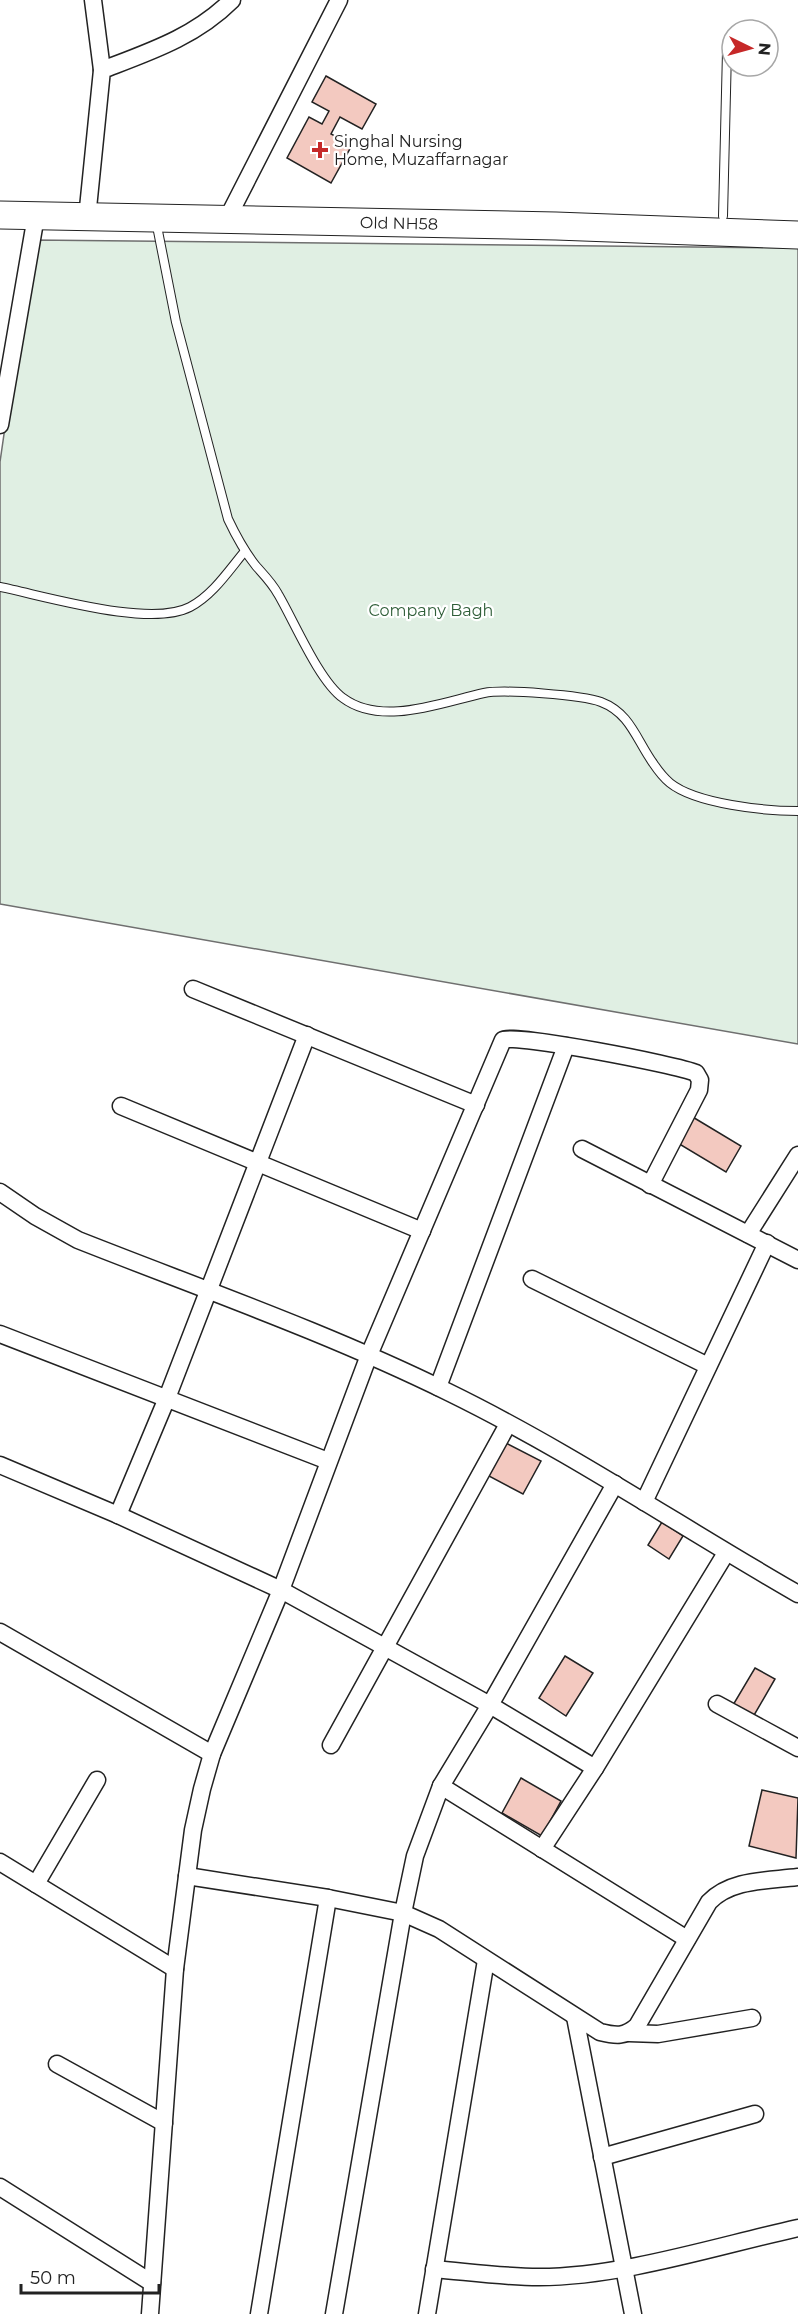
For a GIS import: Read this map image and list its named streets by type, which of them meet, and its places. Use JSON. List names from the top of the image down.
{
  "streets": {
    "main road": ["Old NH58"]
  },
  "parks": ["Company Bagh"],
  "places": {
    "health": ["Singhal Nursing Home, Muzaffarnagar"]
  },
  "scale_bar": "50 m",
  "north": "right"
}
